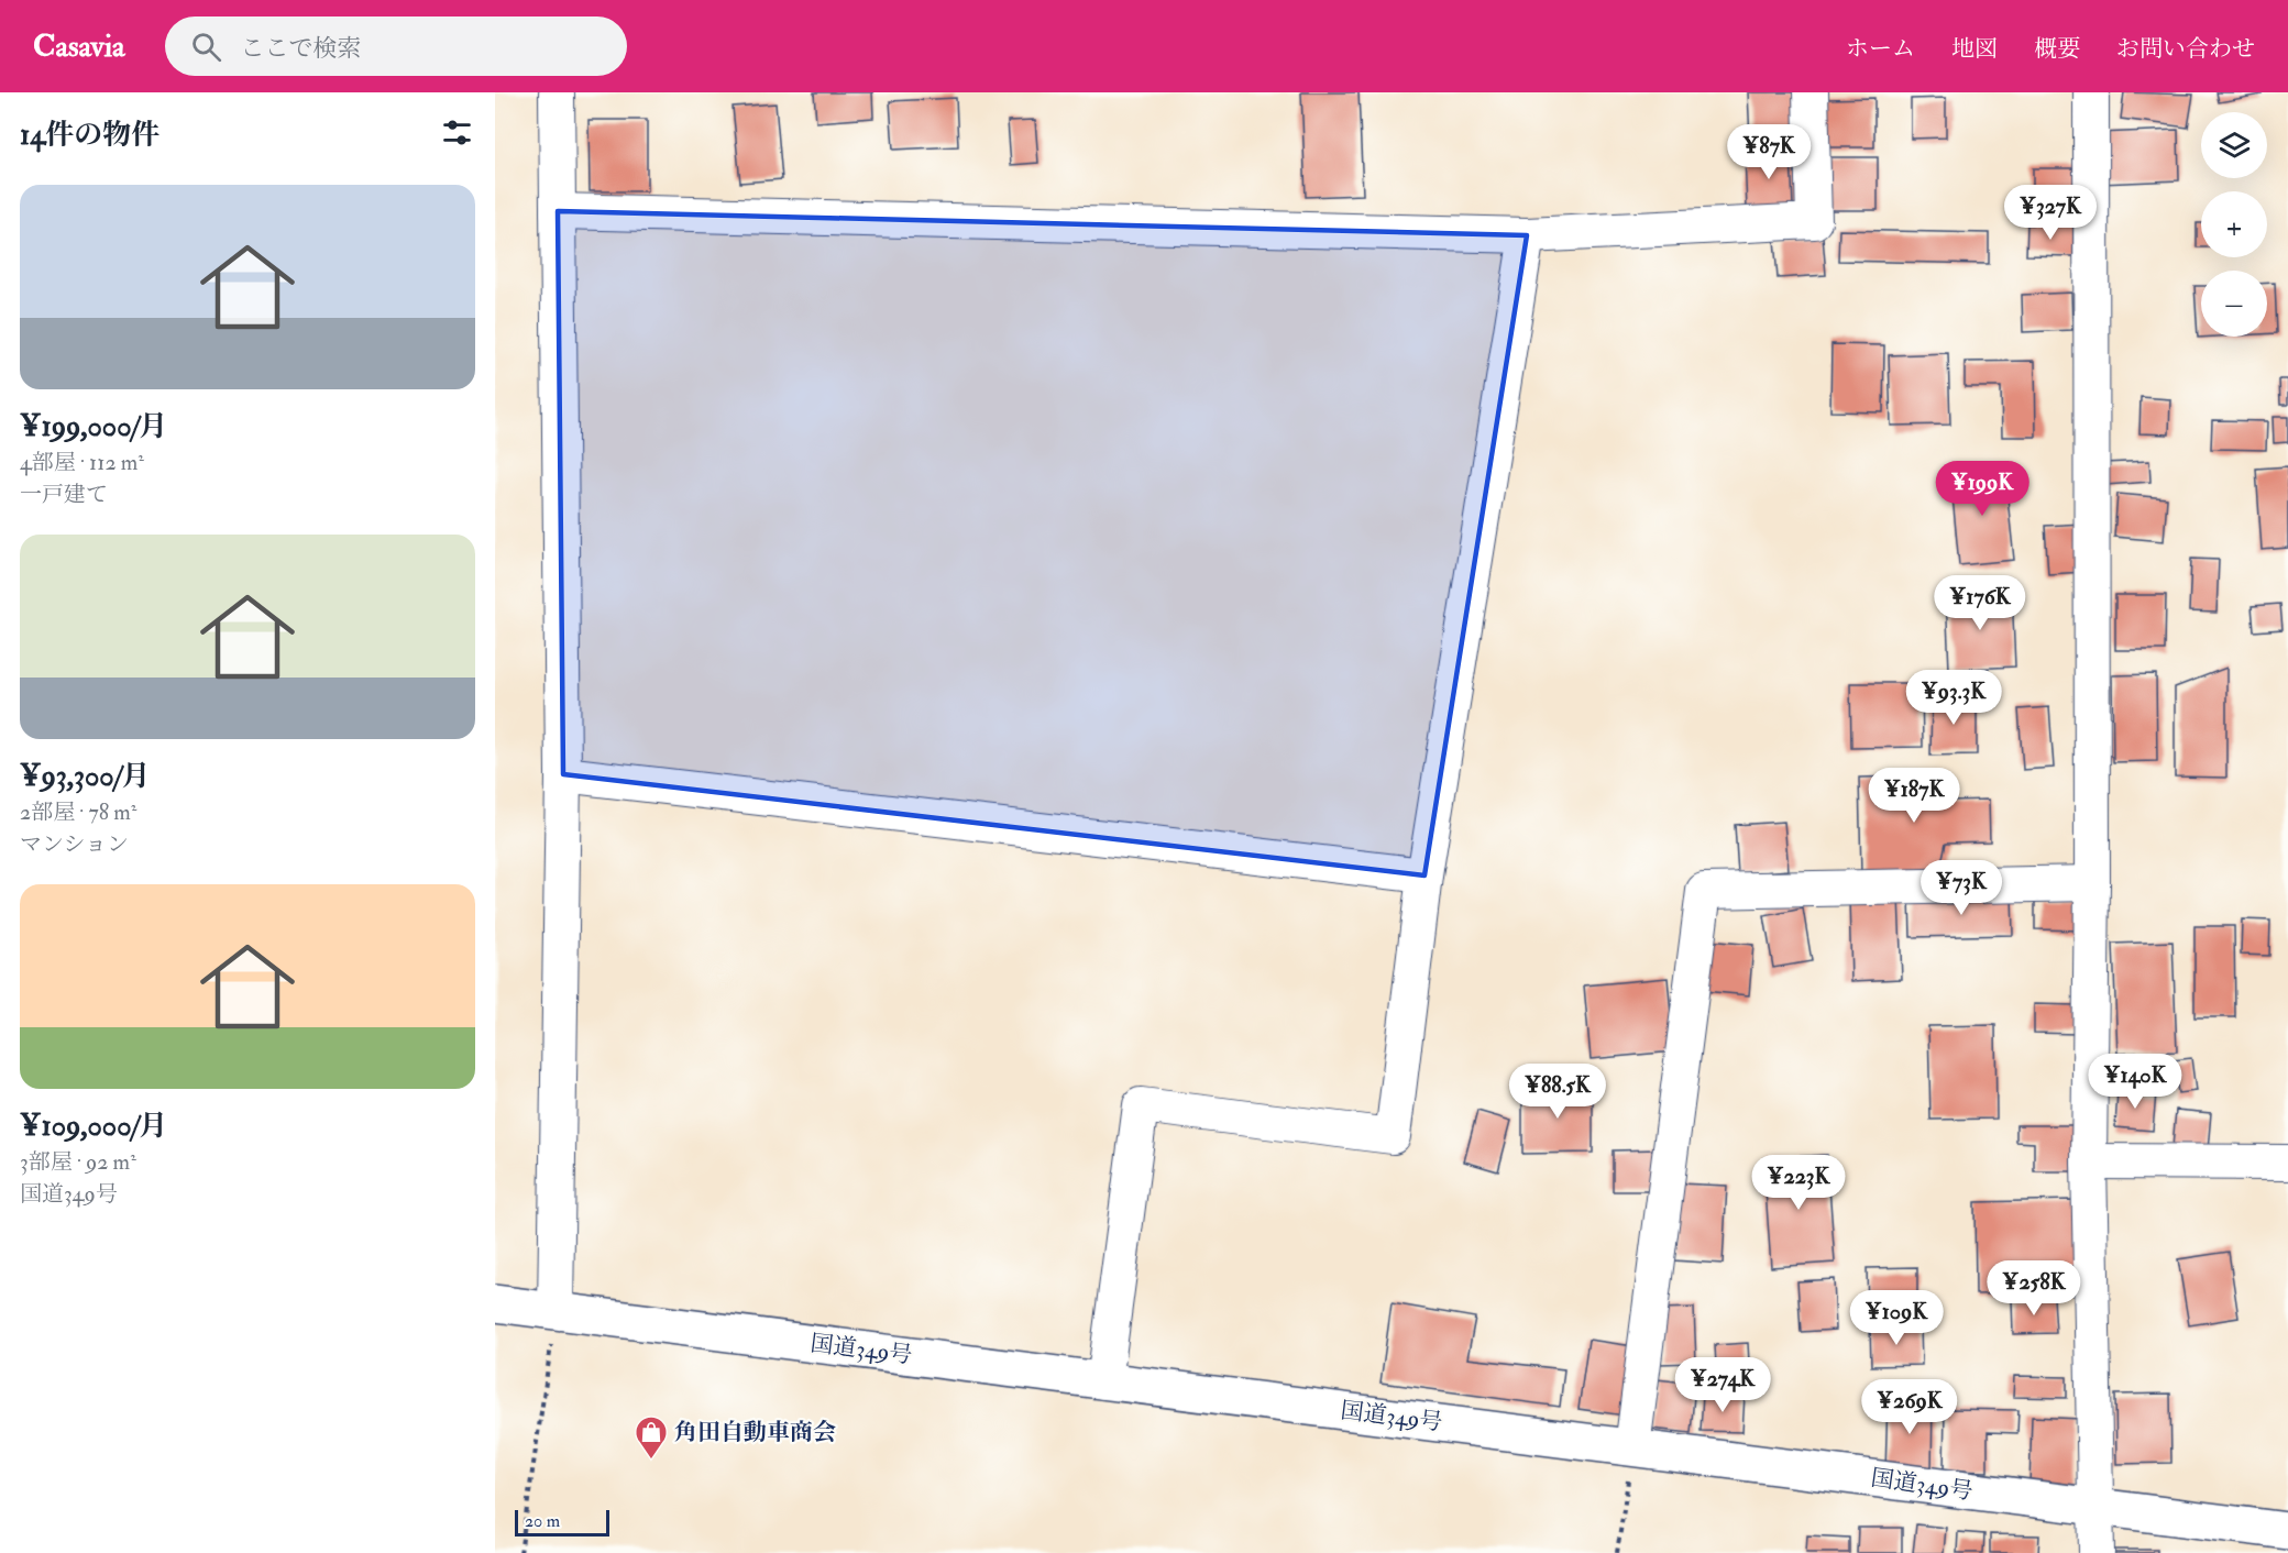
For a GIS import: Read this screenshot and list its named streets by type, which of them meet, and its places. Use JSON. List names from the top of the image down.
{
  "streets": {
    "highway": ["国道349号"]
  },
  "places": {
    "shop": ["角田自動車商会"]
  },
  "scale_bar": "20 m",
  "page": {
    "header": "Casavia",
    "search": "ここで検索",
    "nav": [
      "ホーム",
      "地図",
      "概要",
      "お問い合わせ"
    ],
    "heading": "14件の物件",
    "map_buttons": ["+", "−"],
    "price": [
      "¥87K",
      "¥327K",
      "¥199K",
      "¥176K",
      "¥93.3K",
      "¥187K",
      "¥73K",
      "¥140K",
      "¥88.5K",
      "¥223K",
      "¥258K",
      "¥109K",
      "¥274K",
      "¥269K"
    ],
    "list": [
      {
        "name": "¥199,000/月",
        "note": "4部屋 · 112 m² · 一戸建て"
      },
      {
        "name": "¥93,300/月",
        "note": "2部屋 · 78 m² · マンション"
      },
      {
        "name": "¥109,000/月",
        "note": "3部屋 · 92 m² · 国道349号"
      }
    ],
    "scale": "20 m"
  }
}
